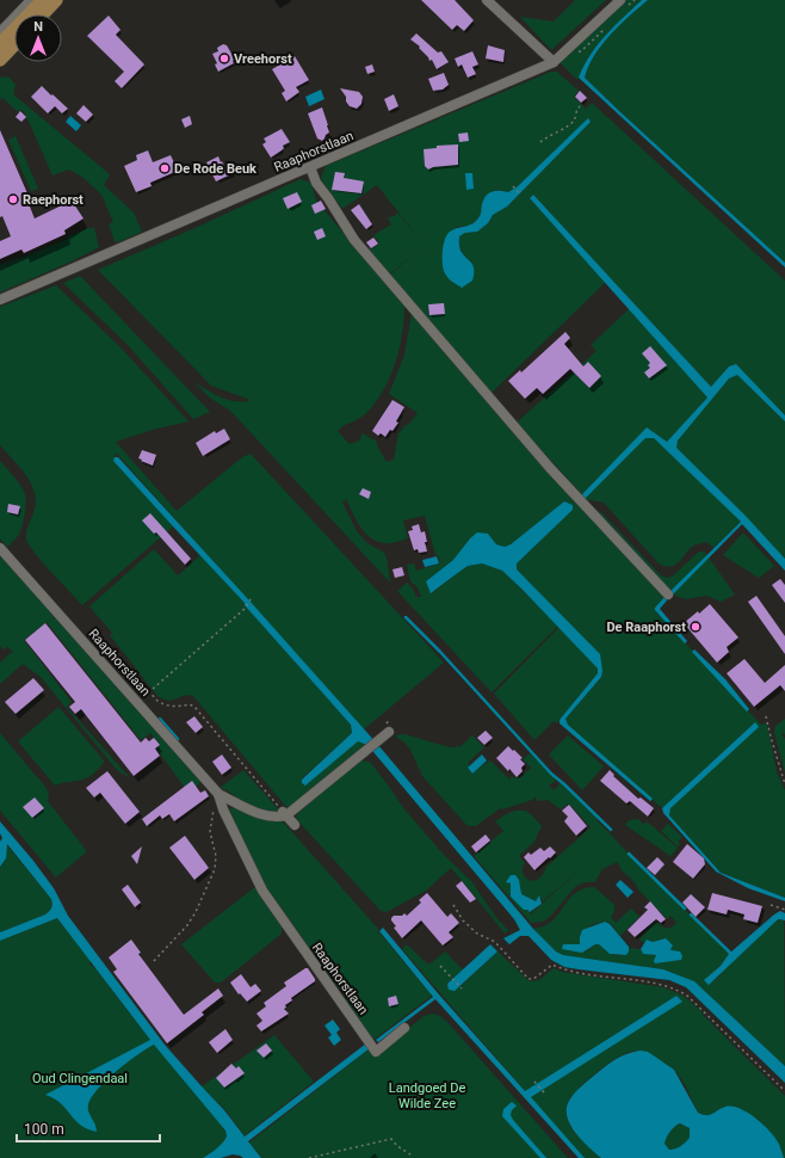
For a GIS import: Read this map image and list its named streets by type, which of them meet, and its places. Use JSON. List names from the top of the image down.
{
  "streets": {
    "street": ["Raaphorstlaan"]
  },
  "parks": ["Oud Clingendaal", "Landgoed De Wilde Zee"],
  "places": [
    "Vreehorst",
    "De Rode Beuk",
    "Raephorst",
    "De Raaphorst"
  ],
  "scale_bar": "100 m",
  "north": "top"
}
